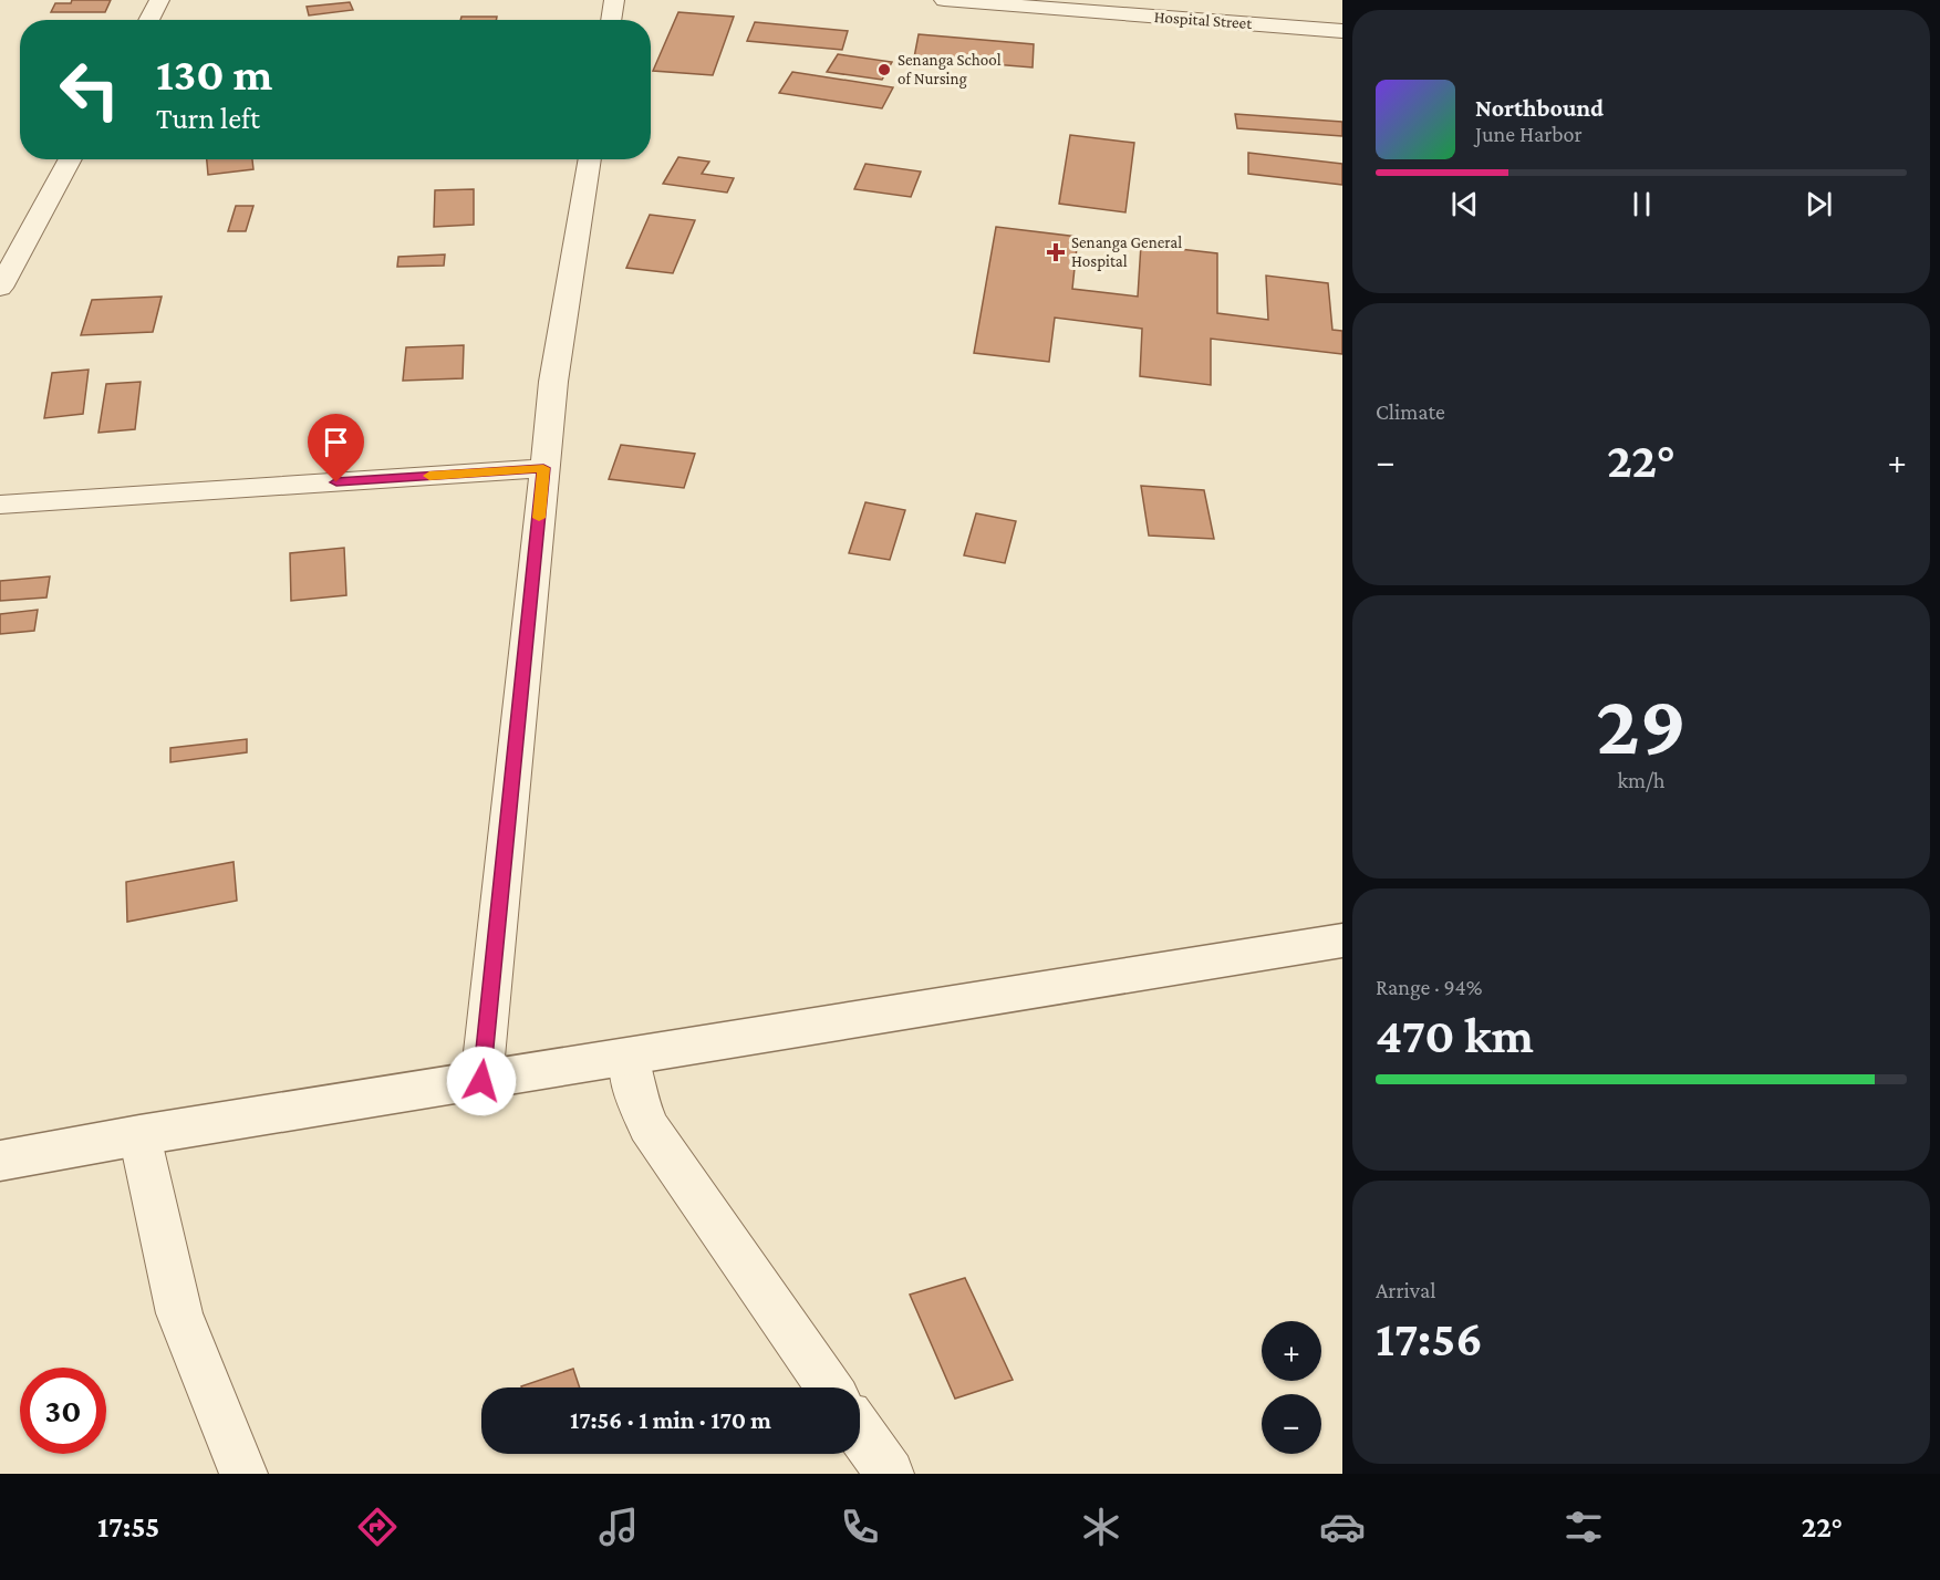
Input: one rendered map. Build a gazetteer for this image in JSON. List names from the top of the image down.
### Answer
{
  "streets": {
    "street": ["Hospital Street"]
  },
  "places": {
    "other": ["Senanga School of Nursing"],
    "health": ["Senanga General Hospital"]
  },
  "page": {
    "turn": ["130 m", "Turn left"],
    "song": ["Northbound", "June Harbor"],
    "tile": [
      "Climate",
      ["29", "km/h"],
      ["Range · 94%", "470 km"],
      ["Arrival", "17:56"]
    ],
    "heat": ["−", "22°", "+"],
    "map_buttons": ["+", "−"],
    "limit": "30",
    "trip": "17:56 · 1 min · 170 m",
    "tabs": ["17:55", "22°"]
  }
}
